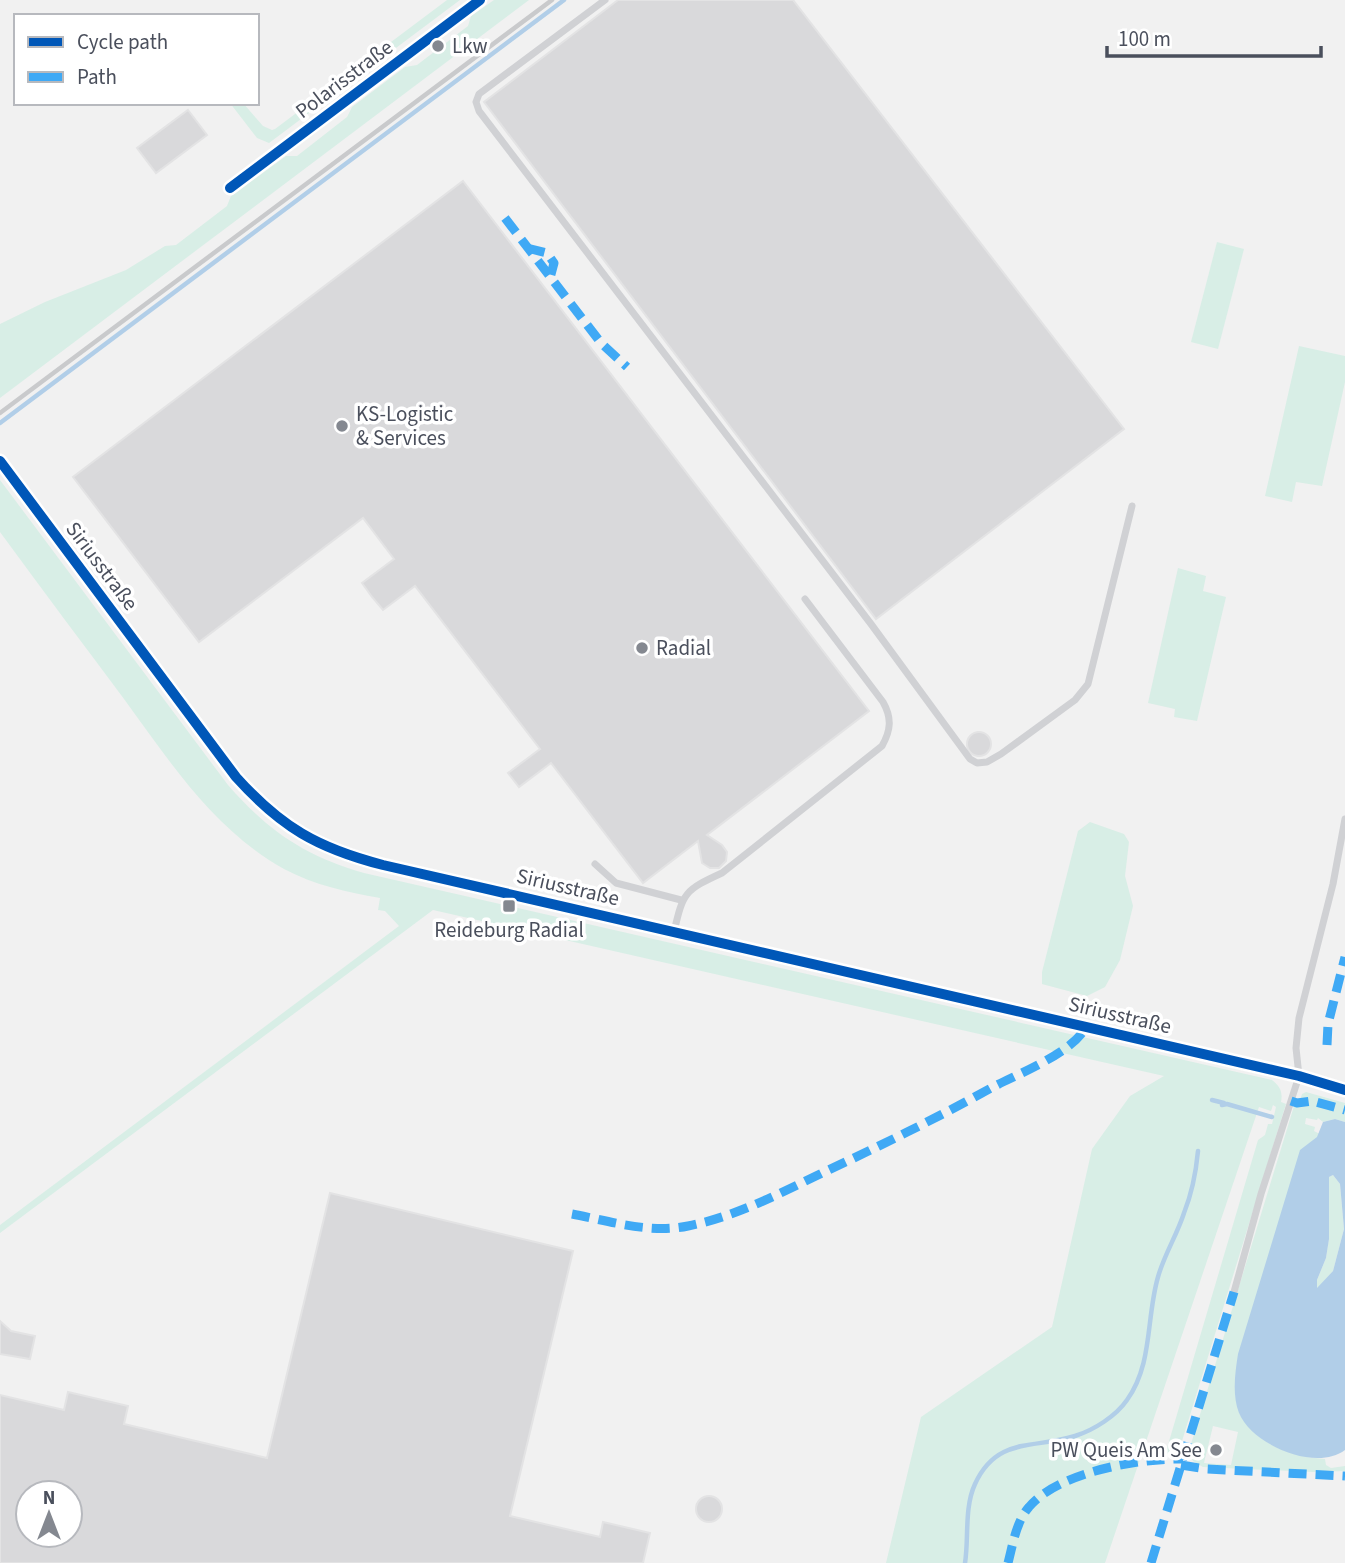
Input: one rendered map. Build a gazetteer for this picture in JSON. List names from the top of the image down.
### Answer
{
  "streets": {
    "street": ["Polarisstraße", "Siriusstraße"]
  },
  "places": {
    "other": [
      "Lkw",
      "KS-Logistic & Services",
      "Radial",
      "PW Queis Am See"
    ],
    "transit": ["Reideburg Radial"]
  },
  "legend": ["Cycle path", "Path"],
  "scale_bar": "100 m",
  "north": "top"
}
